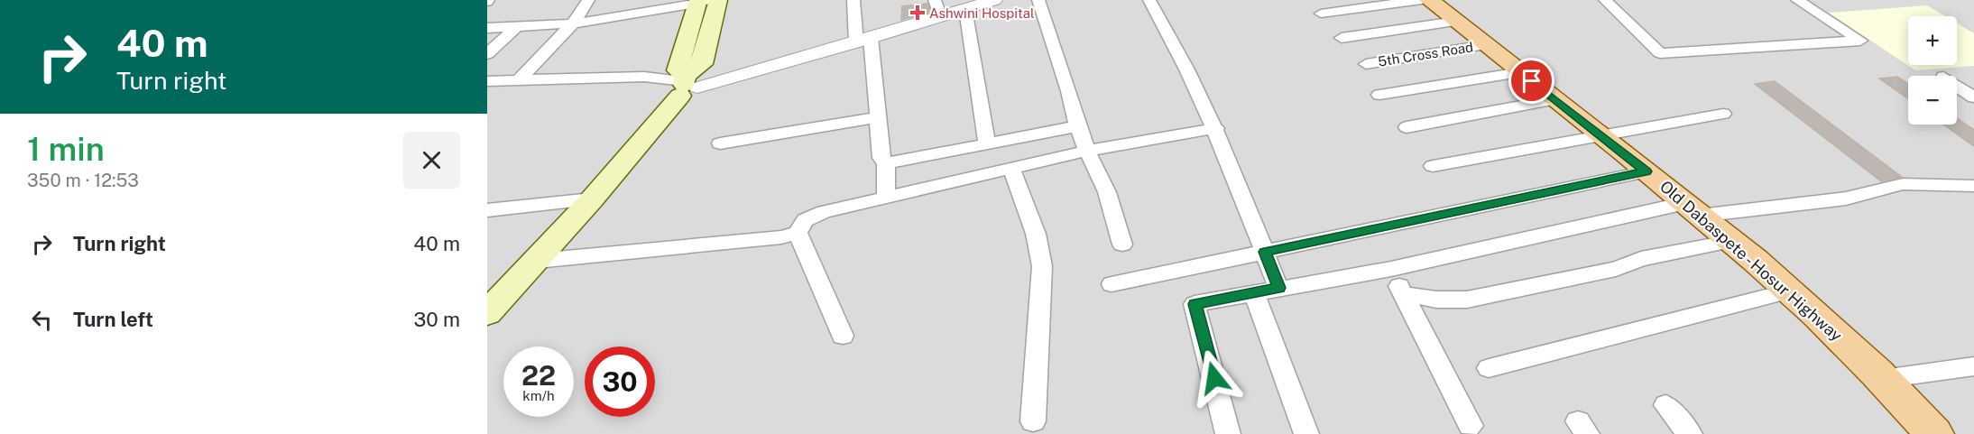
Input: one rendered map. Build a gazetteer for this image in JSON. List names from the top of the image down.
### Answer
{
  "streets": {
    "main road": ["Old Dabaspete - Hosur Highway"],
    "street": ["5th Cross Road"]
  },
  "crossings": [
    ["5th Cross Road", "Old Dabaspete - Hosur Highway"]
  ],
  "places": {
    "health": ["Ashwini Hospital"]
  },
  "page": {
    "turn": ["40 m", "Turn right"],
    "map_buttons": ["+", "−"],
    "heading": ["1 min", "350 m · 12:53"],
    "list": [
      {
        "name": "Turn right",
        "value": "40 m"
      },
      {
        "name": "Turn left",
        "value": "30 m"
      }
    ],
    "speed": "22 km/h",
    "limit": "30"
  }
}
